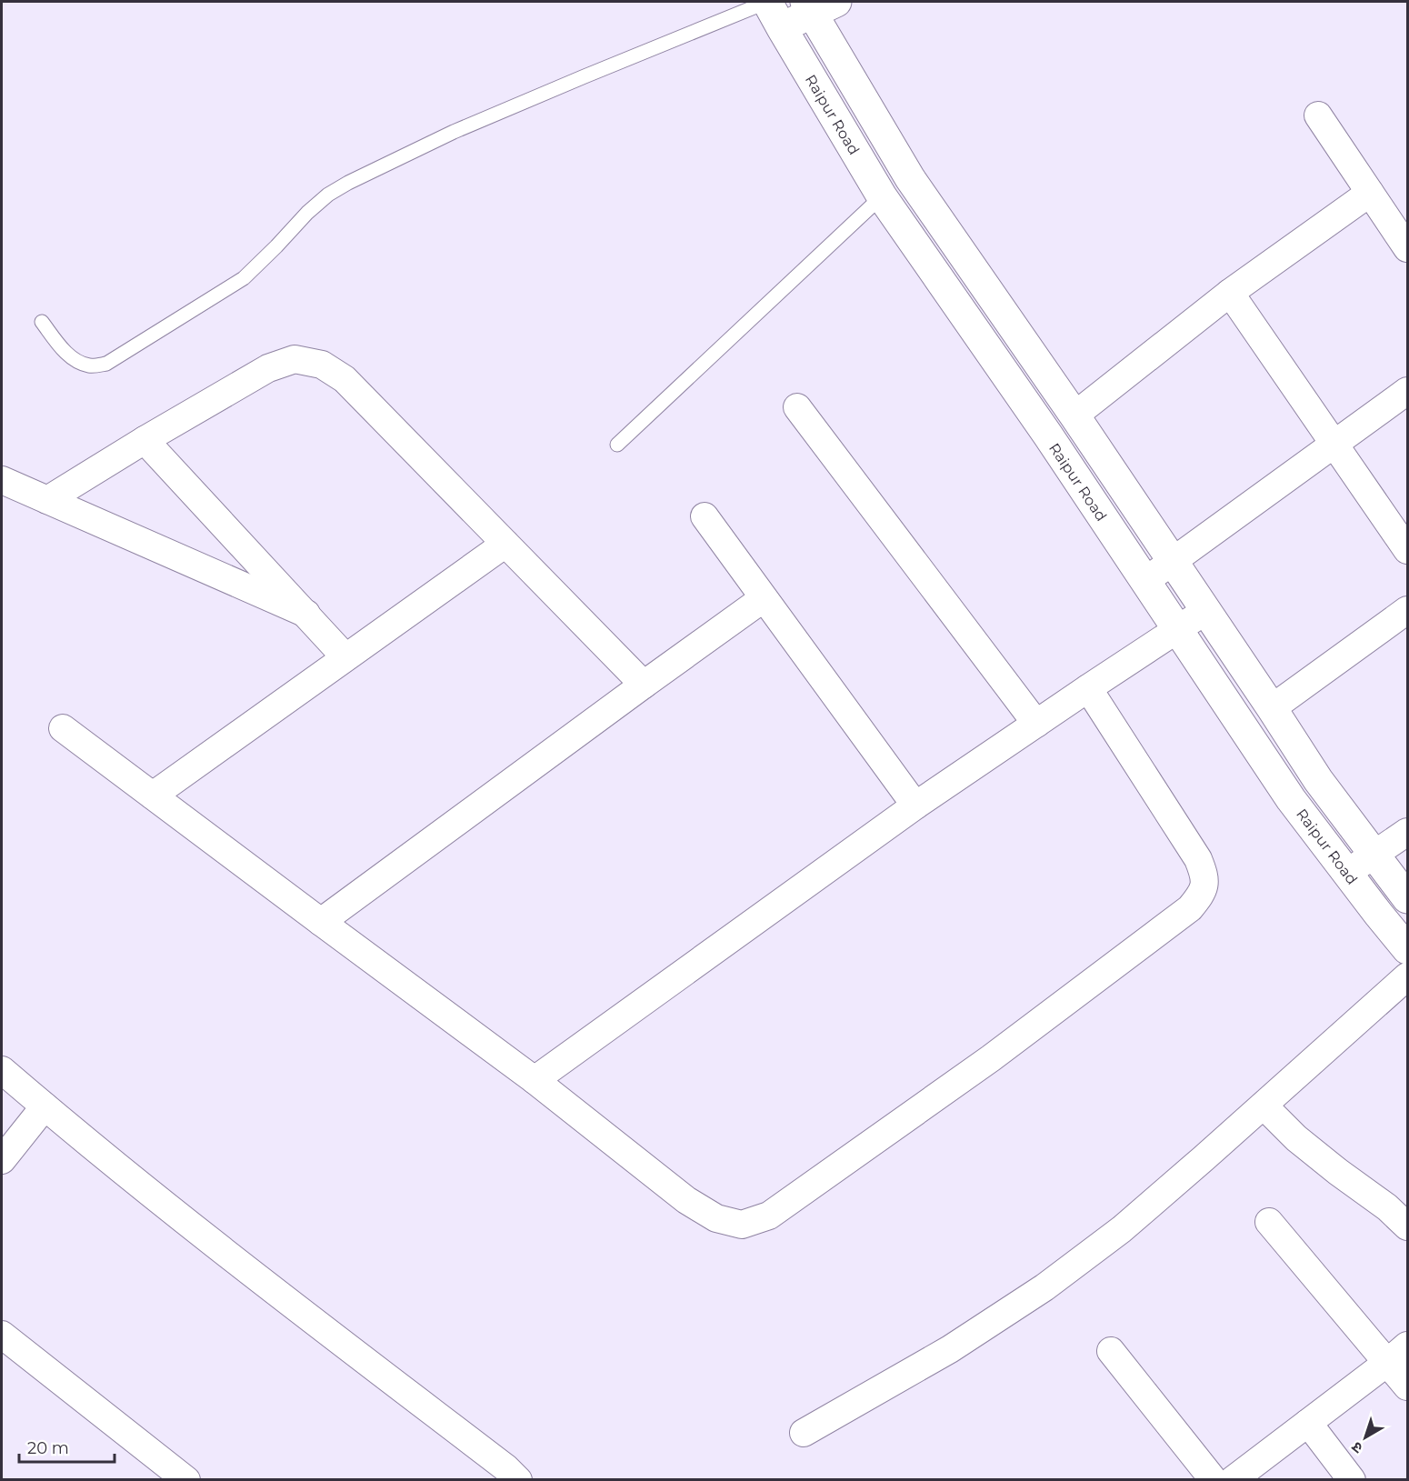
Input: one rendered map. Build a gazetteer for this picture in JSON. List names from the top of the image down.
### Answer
{
  "streets": {
    "main road": ["Raipur Road"]
  },
  "scale_bar": "20 m",
  "north": "bottom left"
}
